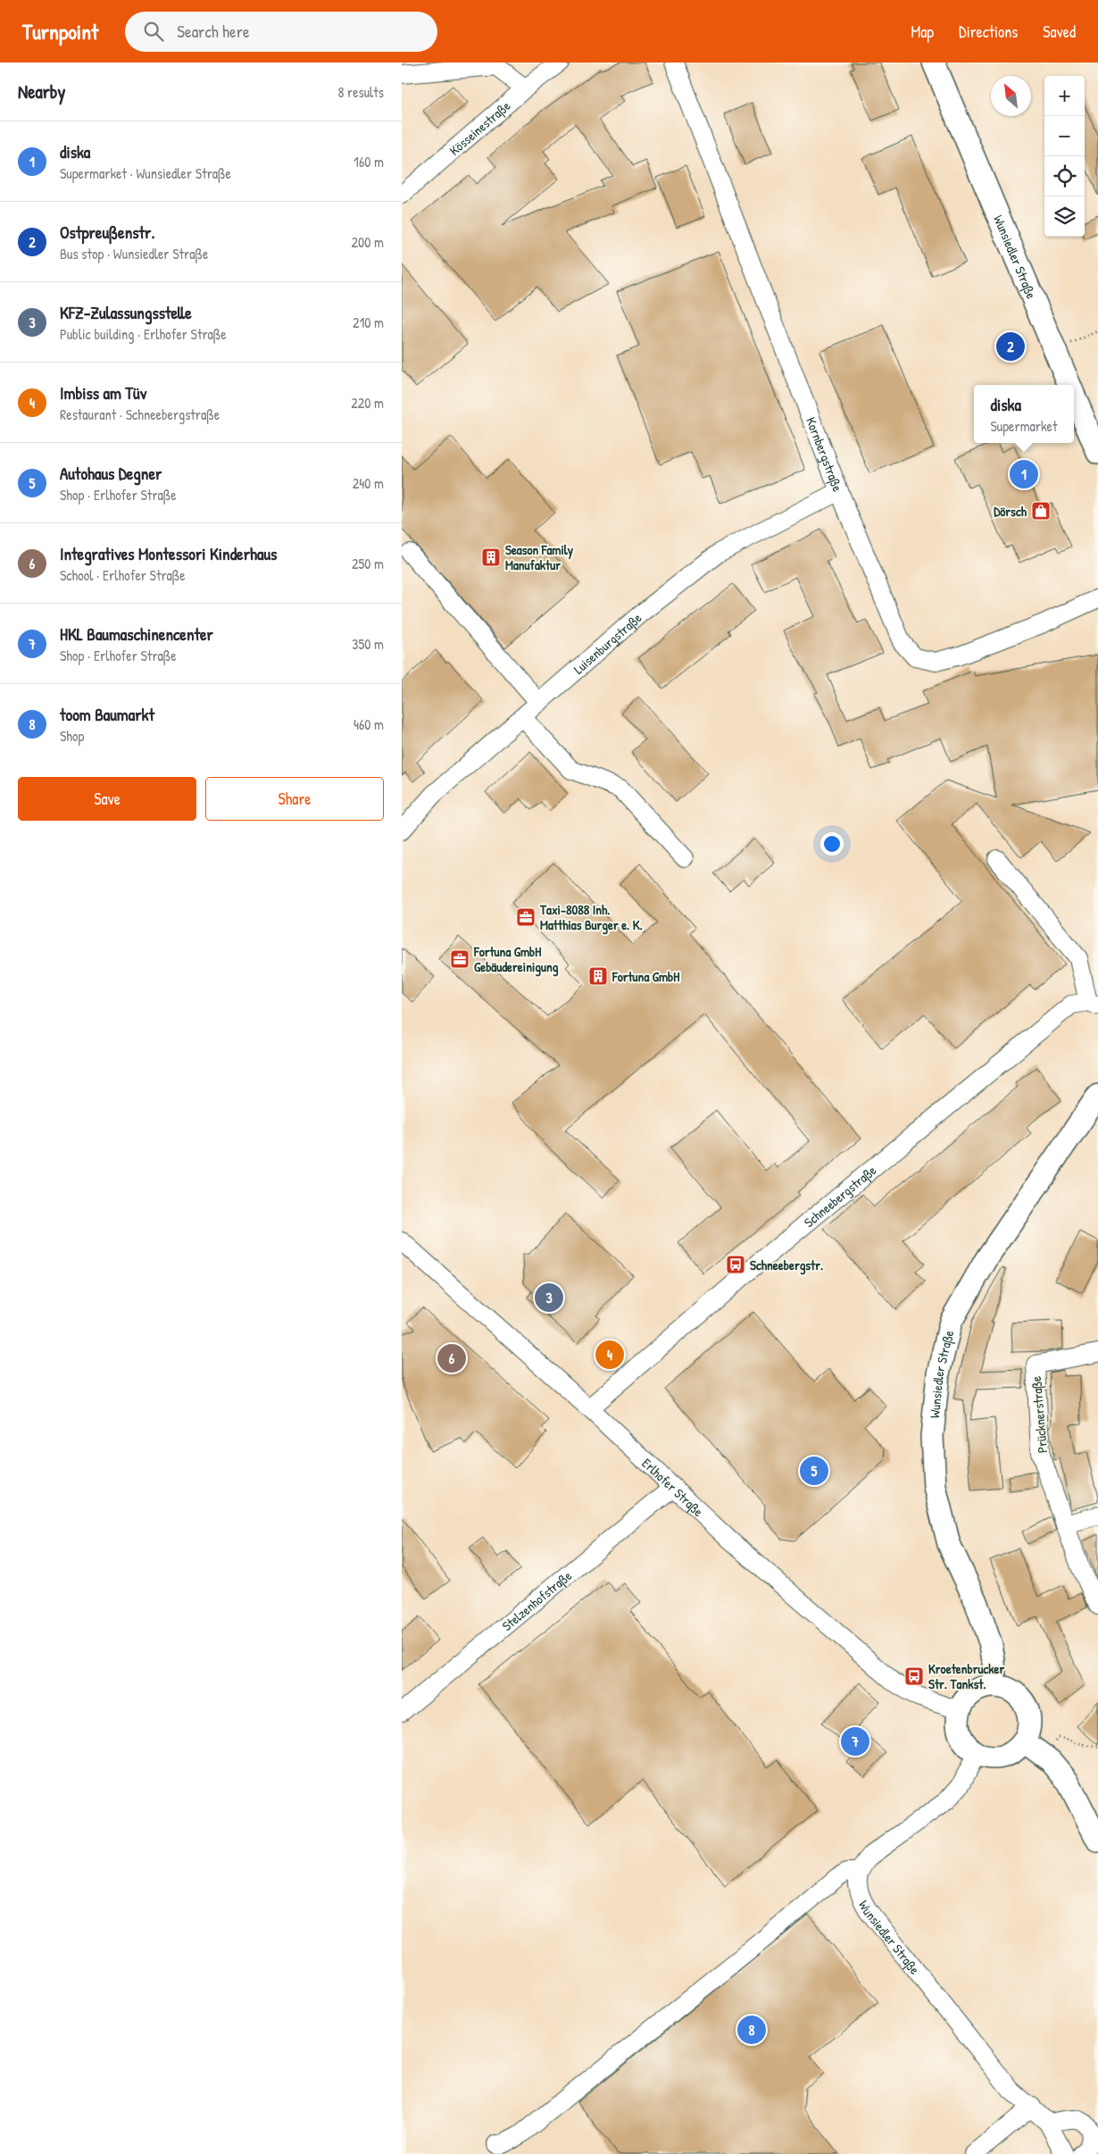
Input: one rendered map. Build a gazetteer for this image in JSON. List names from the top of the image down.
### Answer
{
  "streets": {
    "main road": ["Wunsiedler Straße"],
    "street": [
      "Kösseinestraße",
      "Kornbergstraße",
      "Luisenburgstraße",
      "Schneebergstraße",
      "Prücknerstraße",
      "Erlhofer Straße",
      "Stelzenhofstraße"
    ]
  },
  "crossings": [
    ["Wunsiedler Straße", "Erlhofer Straße"],
    ["Kornbergstraße", "Luisenburgstraße"],
    ["Schneebergstraße", "Erlhofer Straße"],
    ["Erlhofer Straße", "Stelzenhofstraße"]
  ],
  "places": {
    "shop": ["Dörsch"],
    "building": ["Season Family Manufaktur", "Fortuna GmbH"],
    "office": ["Taxi-8088 Inh. Matthias Burger e. K.", "Fortuna GmbH Gebäudereinigung"],
    "bus stop": ["Schneebergstr.", "Kroetenbrucker Str. Tankst."]
  },
  "north": "top left",
  "page": {
    "header": "Turnpoint",
    "search": "Search here",
    "nav": ["Map", "Directions", "Saved"],
    "heading": ["Nearby", "8 results"],
    "map_buttons": ["+", "−"],
    "list": [
      {
        "mark": "1",
        "name": "diska",
        "note": "Supermarket · Wunsiedler Straße",
        "value": "160 m"
      },
      {
        "mark": "2",
        "name": "Ostpreußenstr.",
        "note": "Bus stop · Wunsiedler Straße",
        "value": "200 m"
      },
      {
        "mark": "3",
        "name": "KFZ-Zulassungsstelle",
        "note": "Public building · Erlhofer Straße",
        "value": "210 m"
      },
      {
        "mark": "4",
        "name": "Imbiss am Tüv",
        "note": "Restaurant · Schneebergstraße",
        "value": "220 m"
      },
      {
        "mark": "5",
        "name": "Autohaus Degner",
        "note": "Shop · Erlhofer Straße",
        "value": "240 m"
      },
      {
        "mark": "6",
        "name": "Integratives Montessori Kinderhaus",
        "note": "School · Erlhofer Straße",
        "value": "250 m"
      },
      {
        "mark": "7",
        "name": "HKL Baumaschinencenter",
        "note": "Shop · Erlhofer Straße",
        "value": "350 m"
      },
      {
        "mark": "8",
        "name": "toom Baumarkt",
        "note": "Shop",
        "value": "460 m"
      }
    ],
    "pins": [
      "2",
      "1",
      "3",
      "4",
      "6",
      "5",
      "7",
      "8"
    ],
    "popup": ["diska", "Supermarket"],
    "buttons": ["Save", "Share"]
  }
}
